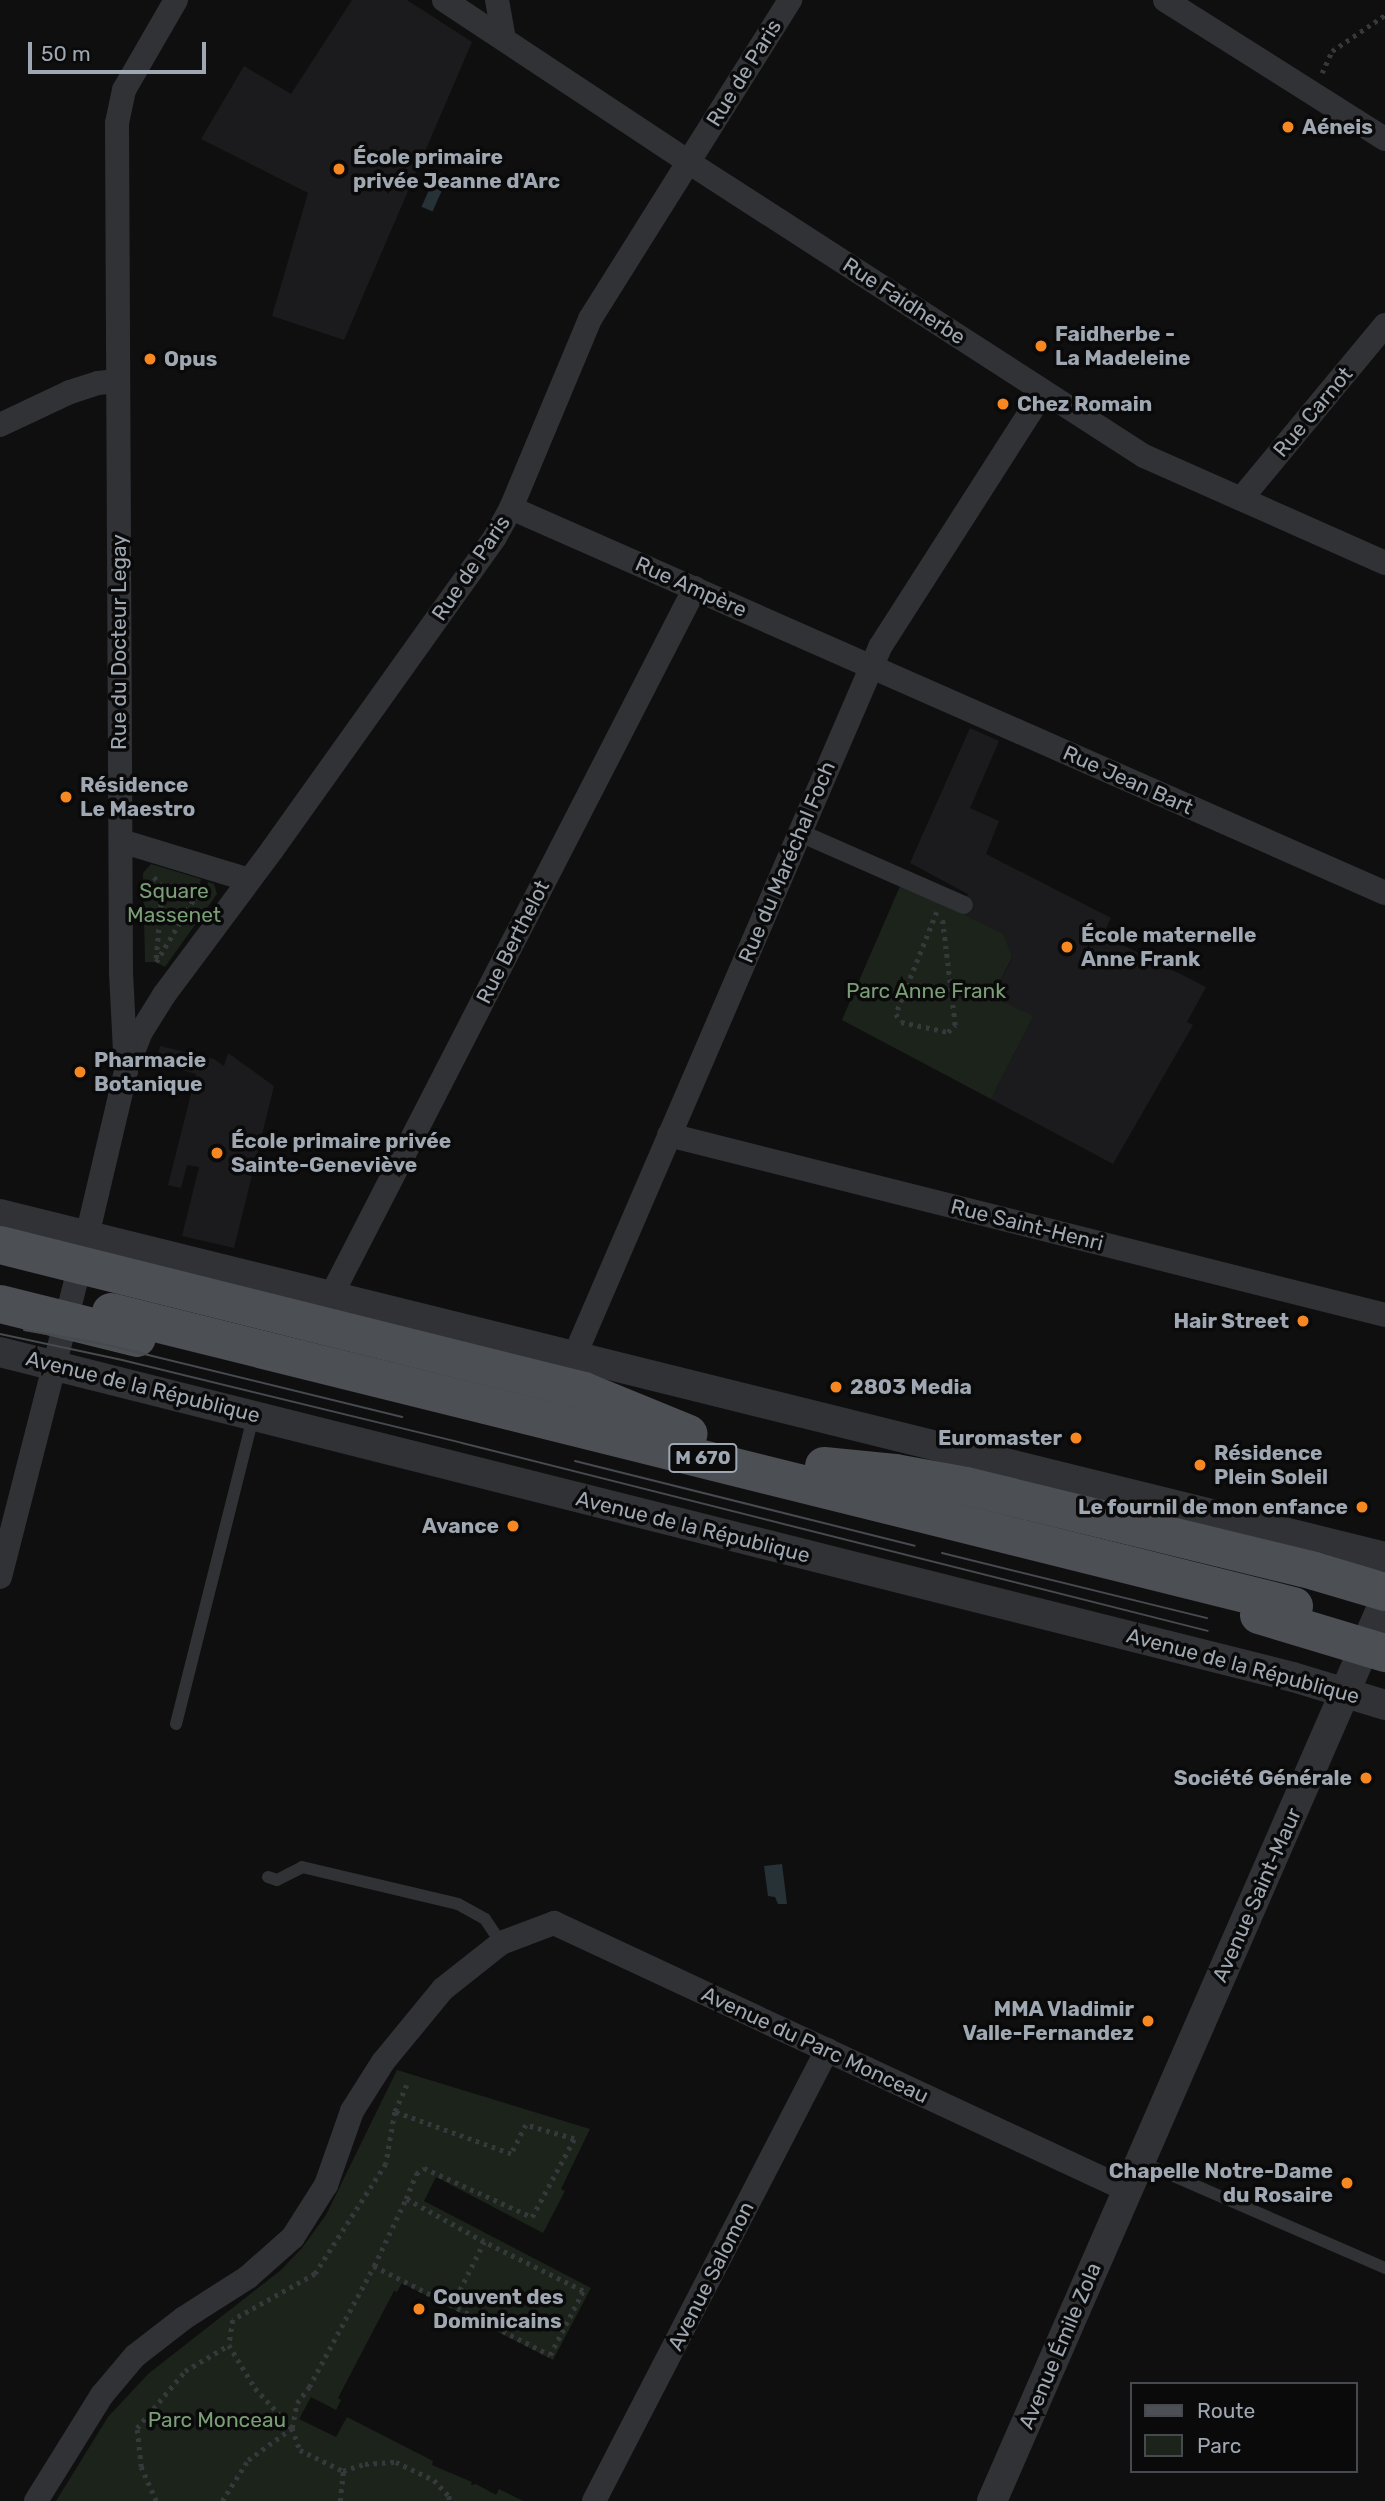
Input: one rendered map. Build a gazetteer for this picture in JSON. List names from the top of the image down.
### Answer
{
  "streets": {
    "main road": ["M 670"],
    "street": [
      "Rue de Paris",
      "Rue Faidherbe",
      "Rue Carnot",
      "Rue Ampère",
      "Rue du Docteur Legay",
      "Rue Jean Bart",
      "Rue du Maréchal Foch",
      "Rue Berthelot",
      "Rue Saint-Henri",
      "Avenue de la République",
      "Avenue Saint-Maur",
      "Avenue du Parc Monceau",
      "Avenue Salomon",
      "Avenue Émile Zola"
    ]
  },
  "crossings": [
    ["Rue de Paris", "Rue Faidherbe"],
    ["Rue de Paris", "Rue Ampère"],
    ["Rue de Paris", "Rue du Docteur Legay"],
    ["Rue Faidherbe", "Rue Carnot"],
    ["Rue Faidherbe", "Rue du Maréchal Foch"],
    ["Rue Ampère", "Rue Jean Bart"],
    ["Rue Ampère", "Rue du Maréchal Foch"],
    ["Rue Ampère", "Rue Berthelot"],
    ["Rue du Docteur Legay", "Avenue de la République"],
    ["Rue Jean Bart", "Rue du Maréchal Foch"],
    ["Rue du Maréchal Foch", "Rue Saint-Henri"],
    ["Avenue de la République", "Avenue Saint-Maur"],
    ["Avenue Saint-Maur", "Avenue du Parc Monceau"],
    ["Avenue Saint-Maur", "Avenue Émile Zola"],
    ["Avenue du Parc Monceau", "Avenue Salomon"],
    ["Avenue du Parc Monceau", "Avenue Émile Zola"]
  ],
  "parks": ["Square Massenet", "Parc Anne Frank", "Parc Monceau"],
  "places": [
    "Aéneis",
    "École primaire privée Jeanne d'Arc",
    "Faidherbe - La Madeleine",
    "Opus",
    "Chez Romain",
    "Résidence Le Maestro",
    "École maternelle Anne Frank",
    "Pharmacie Botanique",
    "École primaire privée Sainte-Geneviève",
    "Hair Street",
    "2803 Media",
    "Euromaster",
    "Résidence Plein Soleil",
    "Le fournil de mon enfance",
    "Avance",
    "Société Générale",
    "MMA Vladimir Valle-Fernandez",
    "Chapelle Notre-Dame du Rosaire",
    "Couvent des Dominicains"
  ],
  "legend": ["Route", "Parc"],
  "scale_bar": "50 m"
}
